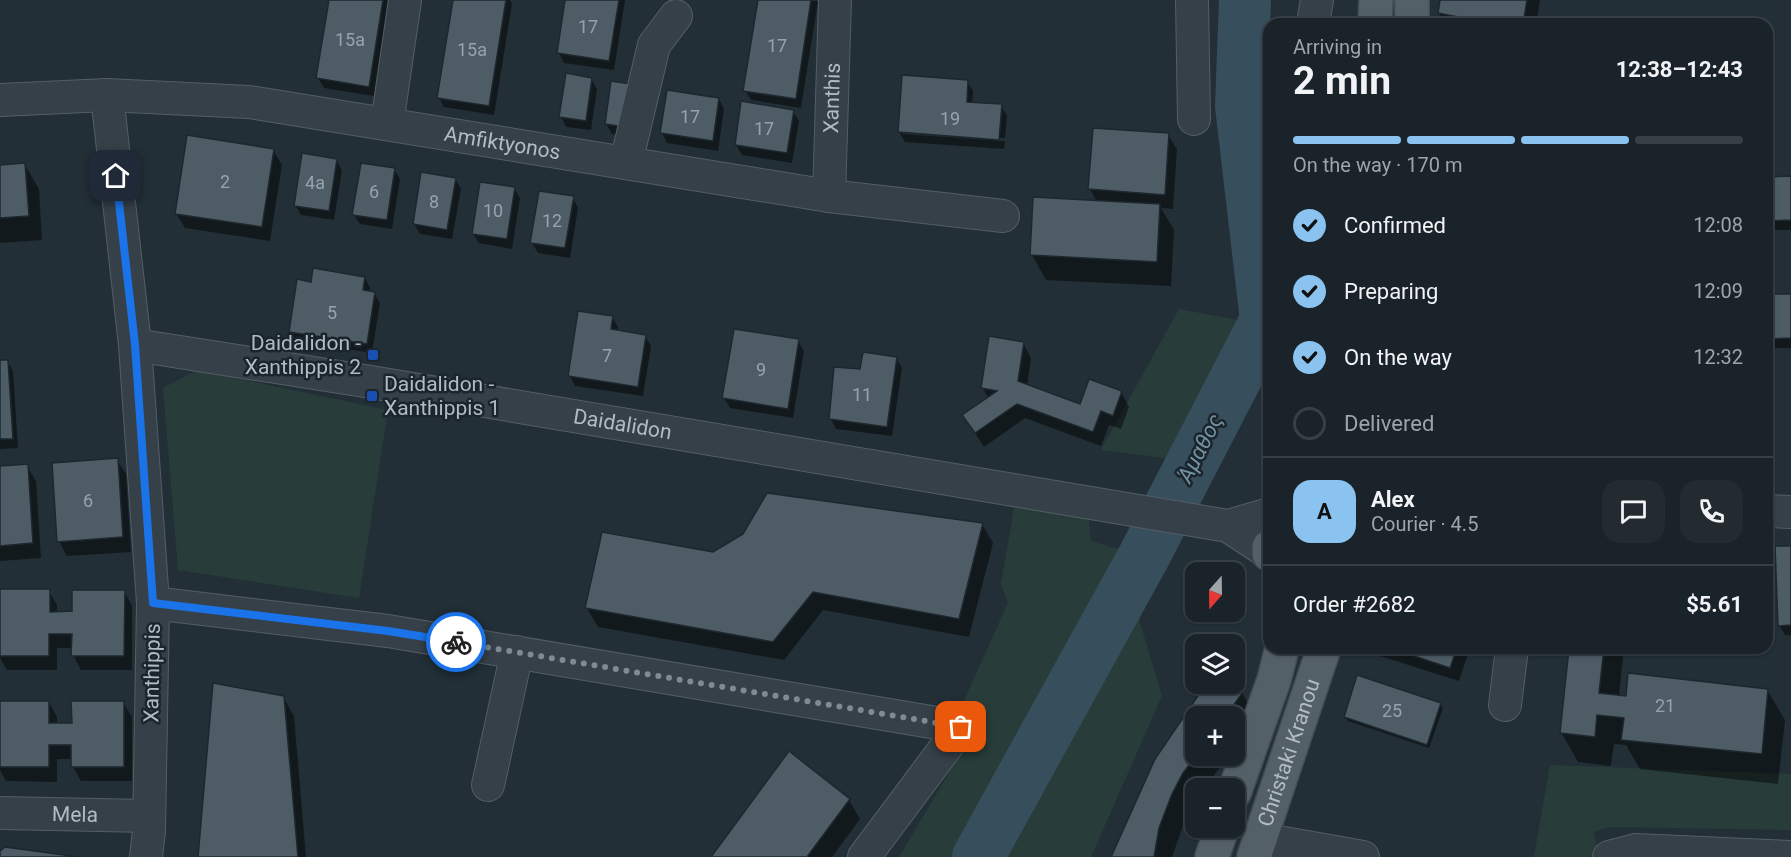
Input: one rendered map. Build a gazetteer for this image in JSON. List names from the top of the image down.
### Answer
{
  "streets": {
    "main road": ["Christaki Kranou"],
    "street": [
      "Xanthis",
      "Amfiktyonos",
      "Daidalidon",
      "Xanthippis",
      "Mela"
    ]
  },
  "crossings": [
    ["Xanthis", "Amfiktyonos"],
    ["Amfiktyonos", "Xanthippis"],
    ["Daidalidon", "Xanthippis"],
    ["Xanthippis", "Mela"]
  ],
  "water": ["Άμαθος"],
  "places": {
    "transit": ["Daidalidon - Xanthippis 2", "Daidalidon - Xanthippis 1"]
  },
  "house_numbers": [
    "17",
    "15a",
    "17",
    "15a",
    "17",
    "19",
    "17",
    "2",
    "4a",
    "6",
    "8",
    "10",
    "12",
    "5",
    "7",
    "9",
    "11",
    "6",
    "21",
    "25"
  ],
  "north": "bottom",
  "page": {
    "heading": ["2 min", "Arriving in", "12:38–12:43"],
    "panel": [
      "Alex",
      "Courier · 4.5",
      "Order #2682",
      "$5.61"
    ],
    "bar": "On the way · 170 m",
    "list": [
      ["Confirmed", "12:08"],
      ["Preparing", "12:09"],
      ["On the way", "12:32"],
      "Delivered"
    ],
    "round": "A",
    "map_buttons": ["+", "−"]
  }
}
